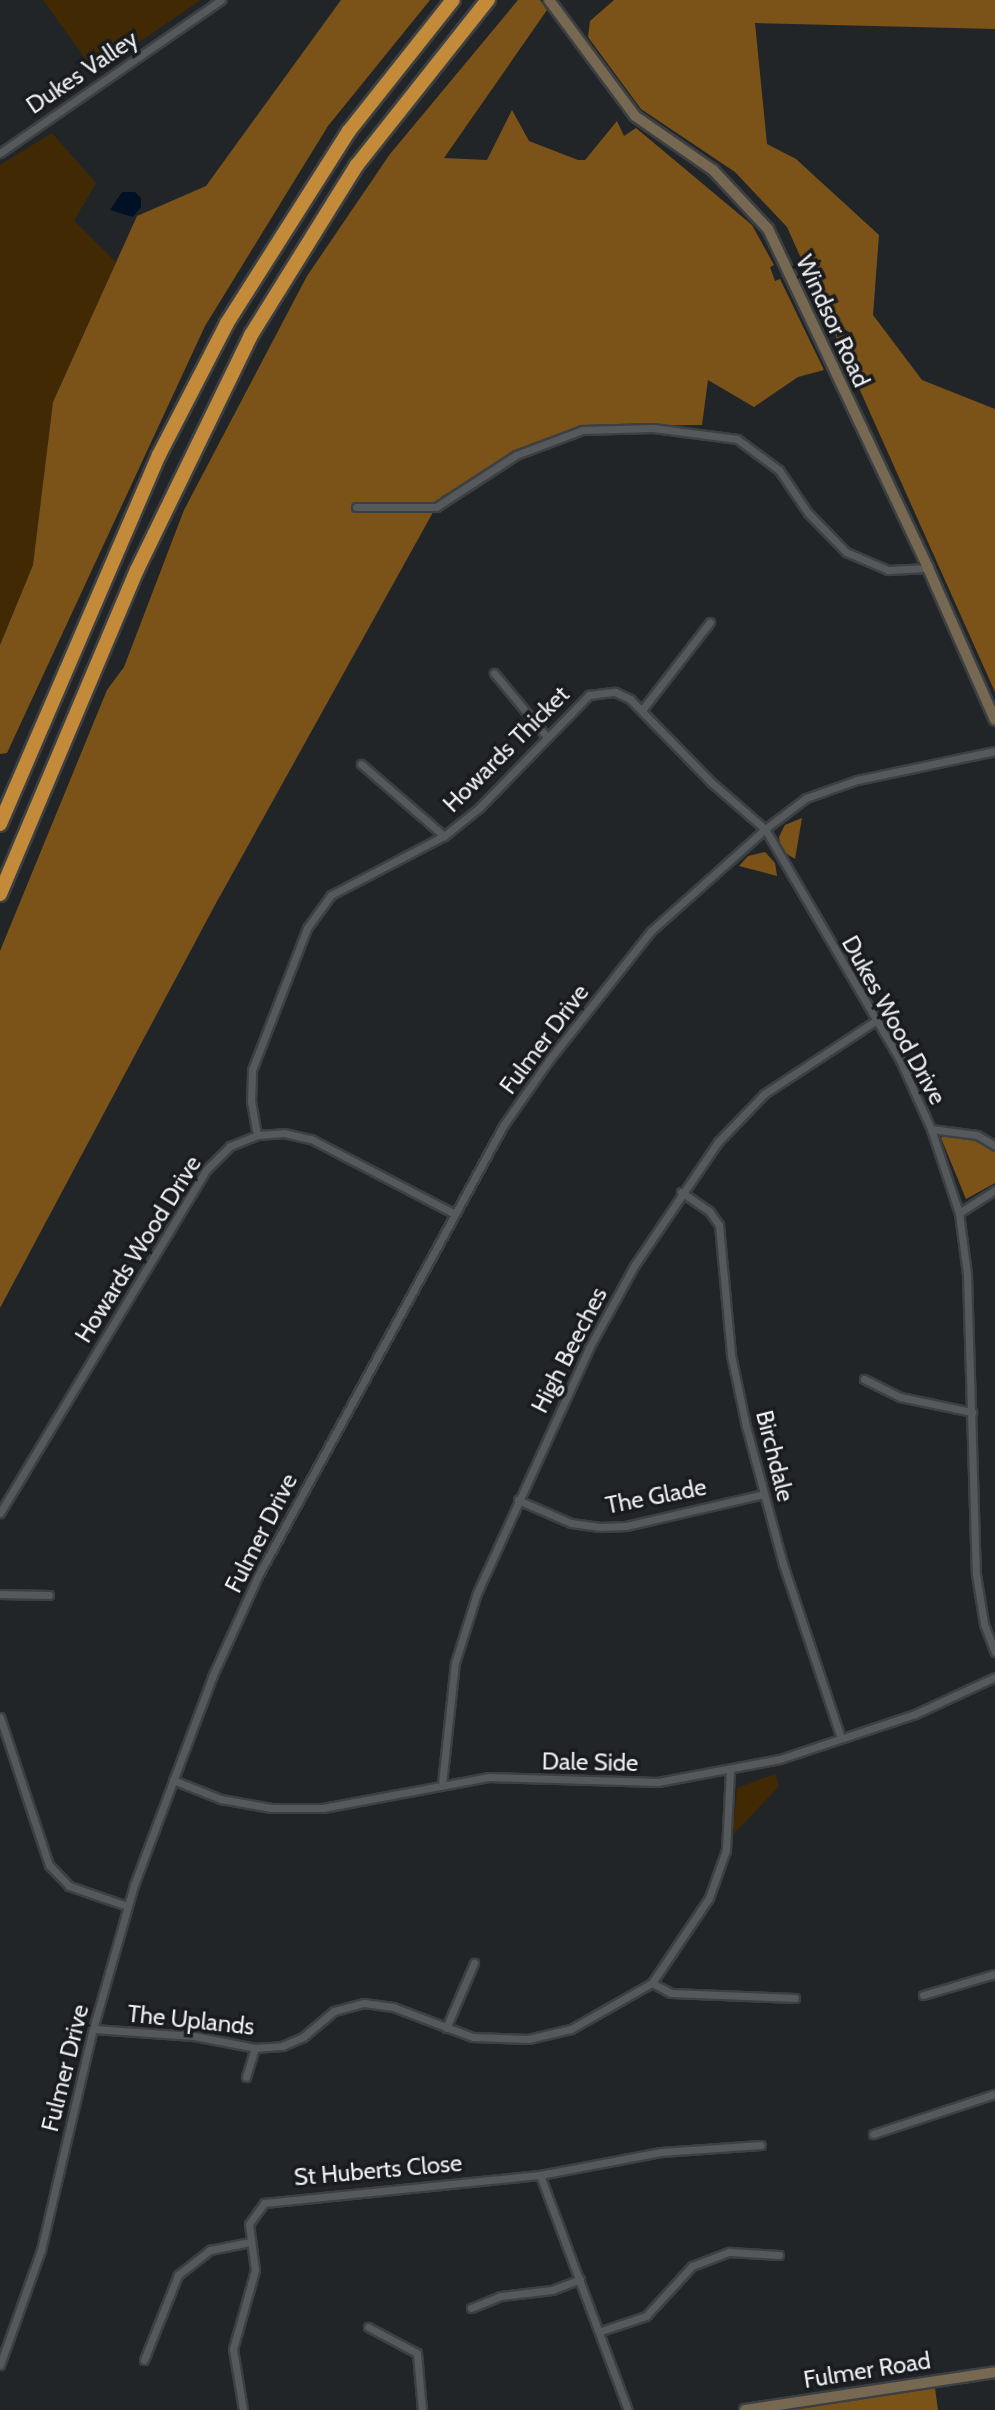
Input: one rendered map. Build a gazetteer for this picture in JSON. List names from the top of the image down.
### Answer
{
  "streets": {
    "main road": ["Windsor Road", "Fulmer Road"],
    "street": [
      "Dukes Valley",
      "Howards Thicket",
      "Dukes Wood Drive",
      "Fulmer Drive",
      "Howards Wood Drive",
      "High Beeches",
      "Birchdale",
      "The Glade",
      "Dale Side",
      "The Uplands",
      "St Huberts Close"
    ]
  },
  "crossings": [
    ["Howards Thicket", "Dukes Wood Drive"],
    ["Howards Thicket", "Fulmer Drive"],
    ["Howards Thicket", "Howards Wood Drive"],
    ["Dukes Wood Drive", "Fulmer Drive"],
    ["Dukes Wood Drive", "High Beeches"],
    ["Fulmer Drive", "Howards Wood Drive"],
    ["Fulmer Drive", "Dale Side"],
    ["Fulmer Drive", "The Uplands"],
    ["High Beeches", "Birchdale"],
    ["High Beeches", "The Glade"],
    ["High Beeches", "Dale Side"],
    ["Birchdale", "The Glade"],
    ["Birchdale", "Dale Side"],
    ["Dale Side", "The Uplands"]
  ]
}
